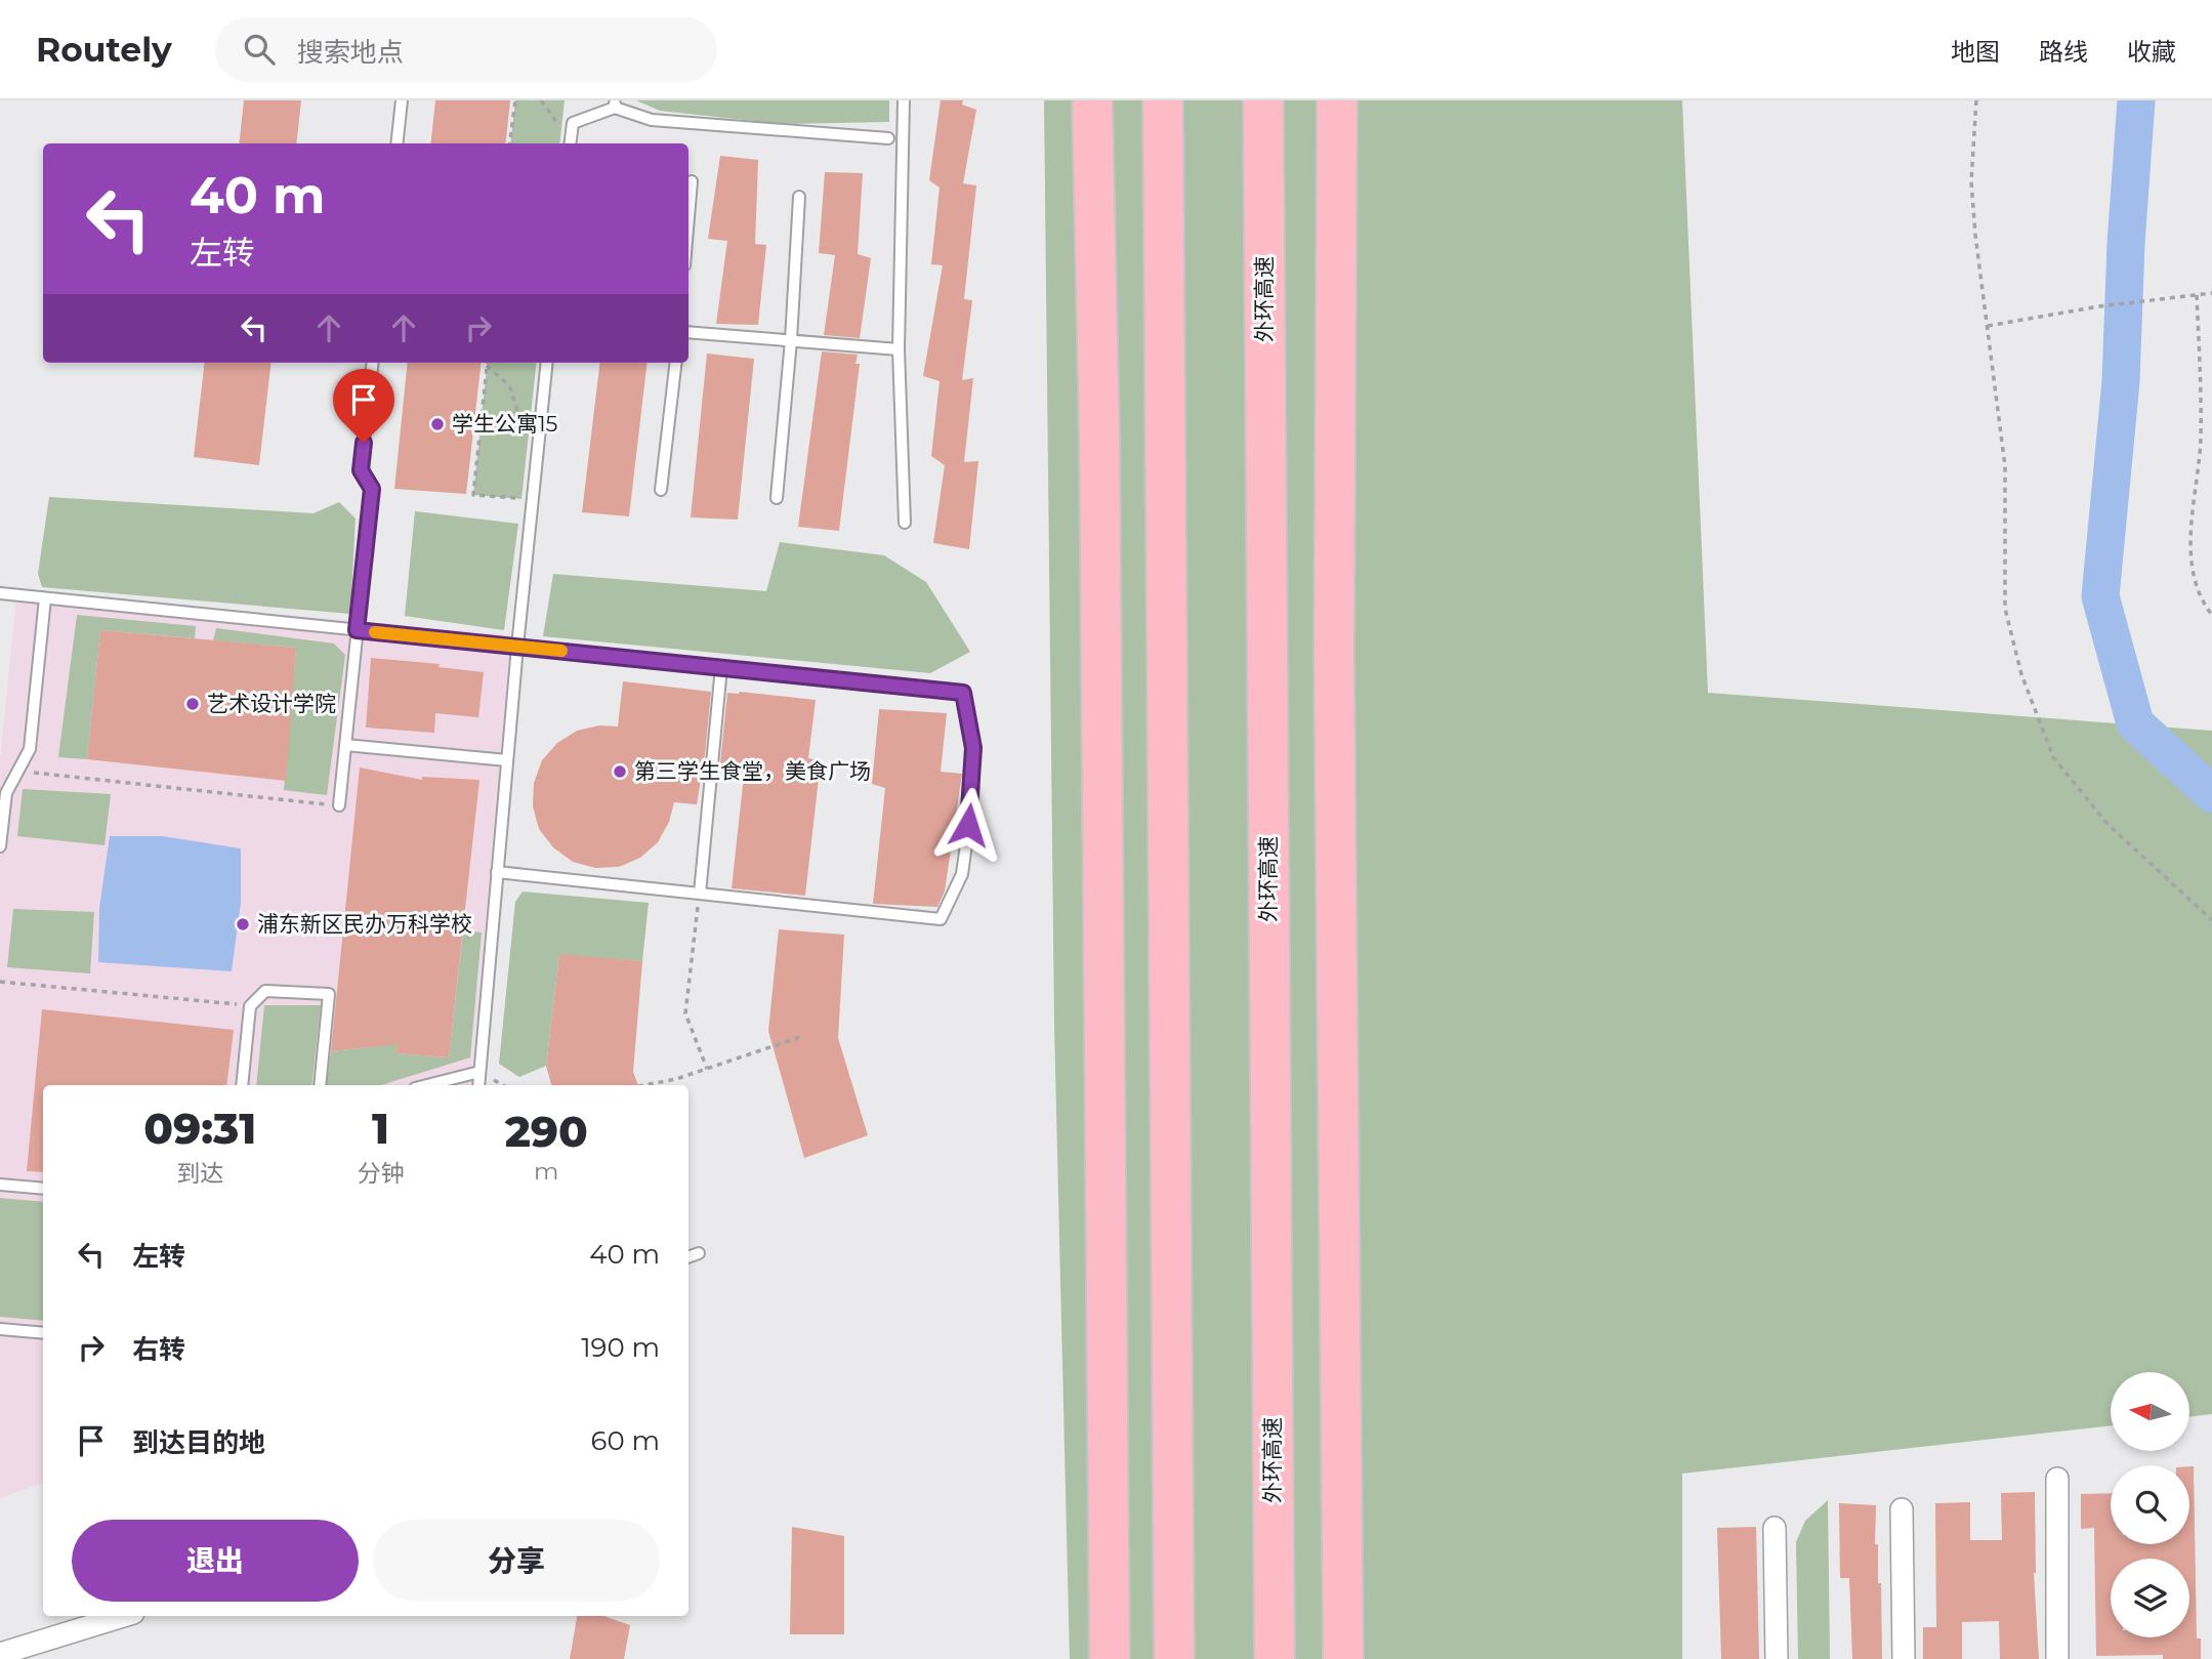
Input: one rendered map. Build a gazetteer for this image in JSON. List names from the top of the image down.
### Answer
{
  "streets": {
    "highway": ["外环高速"]
  },
  "places": [
    "学生公寓15",
    "艺术设计学院",
    "第三学生食堂，美食广场",
    "浦东新区民办万科学校"
  ],
  "north": "left",
  "page": {
    "header": "Routely",
    "search": "搜索地点",
    "nav": ["地图", "路线", "收藏"],
    "turn": ["40 m", "左转"],
    "eta": [
      "09:31",
      "到达",
      "1",
      "分钟",
      "290",
      "m"
    ],
    "list": [
      {
        "name": "左转",
        "value": "40 m"
      },
      {
        "name": "右转",
        "value": "190 m"
      },
      {
        "name": "到达目的地",
        "value": "60 m"
      }
    ],
    "buttons": ["退出", "分享"]
  }
}
